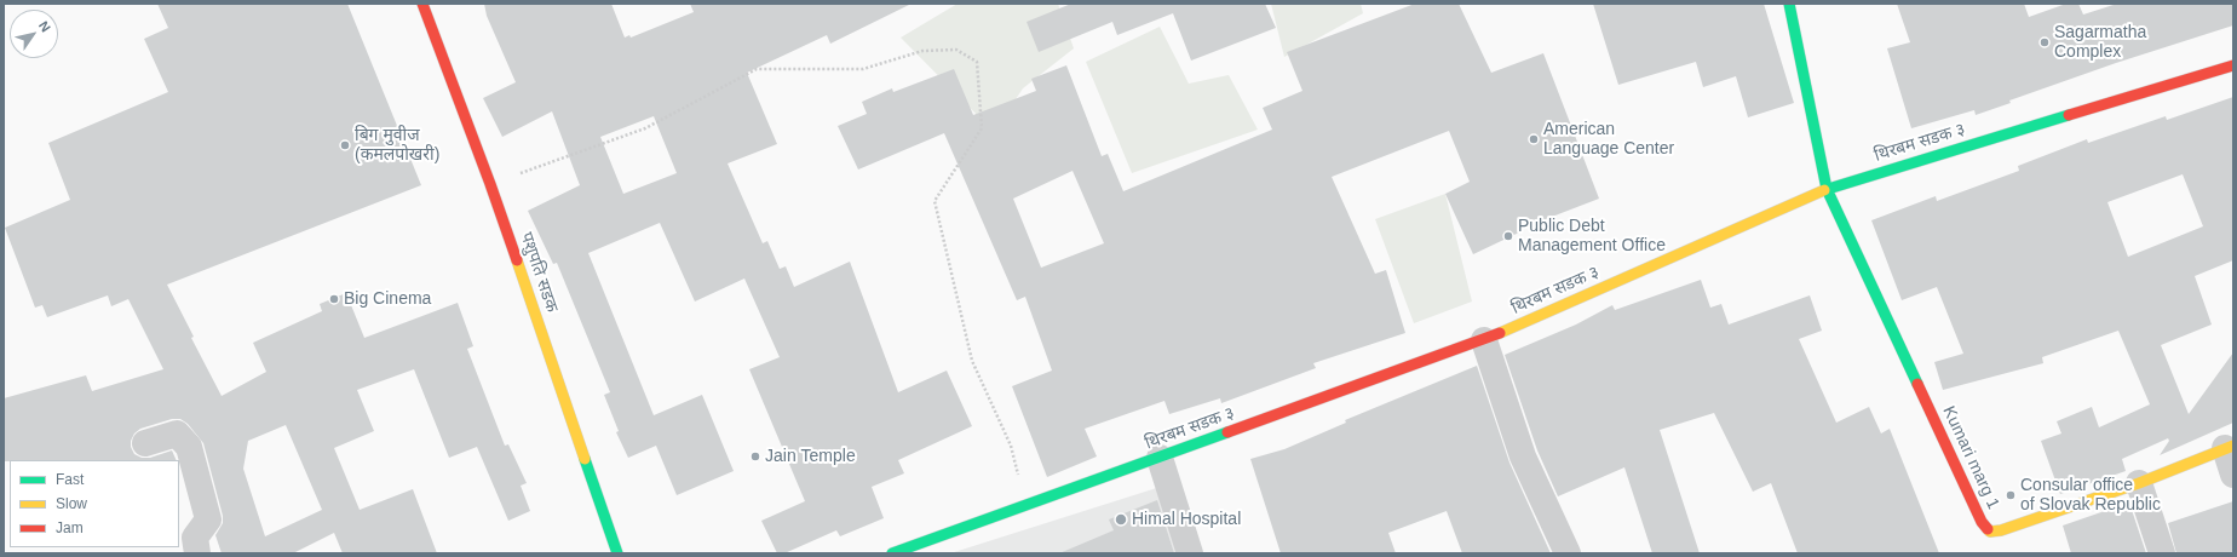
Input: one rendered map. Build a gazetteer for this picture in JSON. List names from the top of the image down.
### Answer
{
  "streets": {
    "main road": ["थिरबम सडक ३", "पशुपति सडक", "Kumari marg 1"]
  },
  "crossings": [
    ["थिरबम सडक ३", "Kumari marg 1"]
  ],
  "places": [
    "Sagarmatha Complex",
    "American Language Center",
    "बिग मुवीज (कमलपोखरी)",
    "Public Debt Management Office",
    "Big Cinema",
    "Jain Temple",
    "Consular office of Slovak Republic",
    "Himal Hospital"
  ],
  "legend": ["Fast", "Slow", "Jam"],
  "north": "top right"
}
